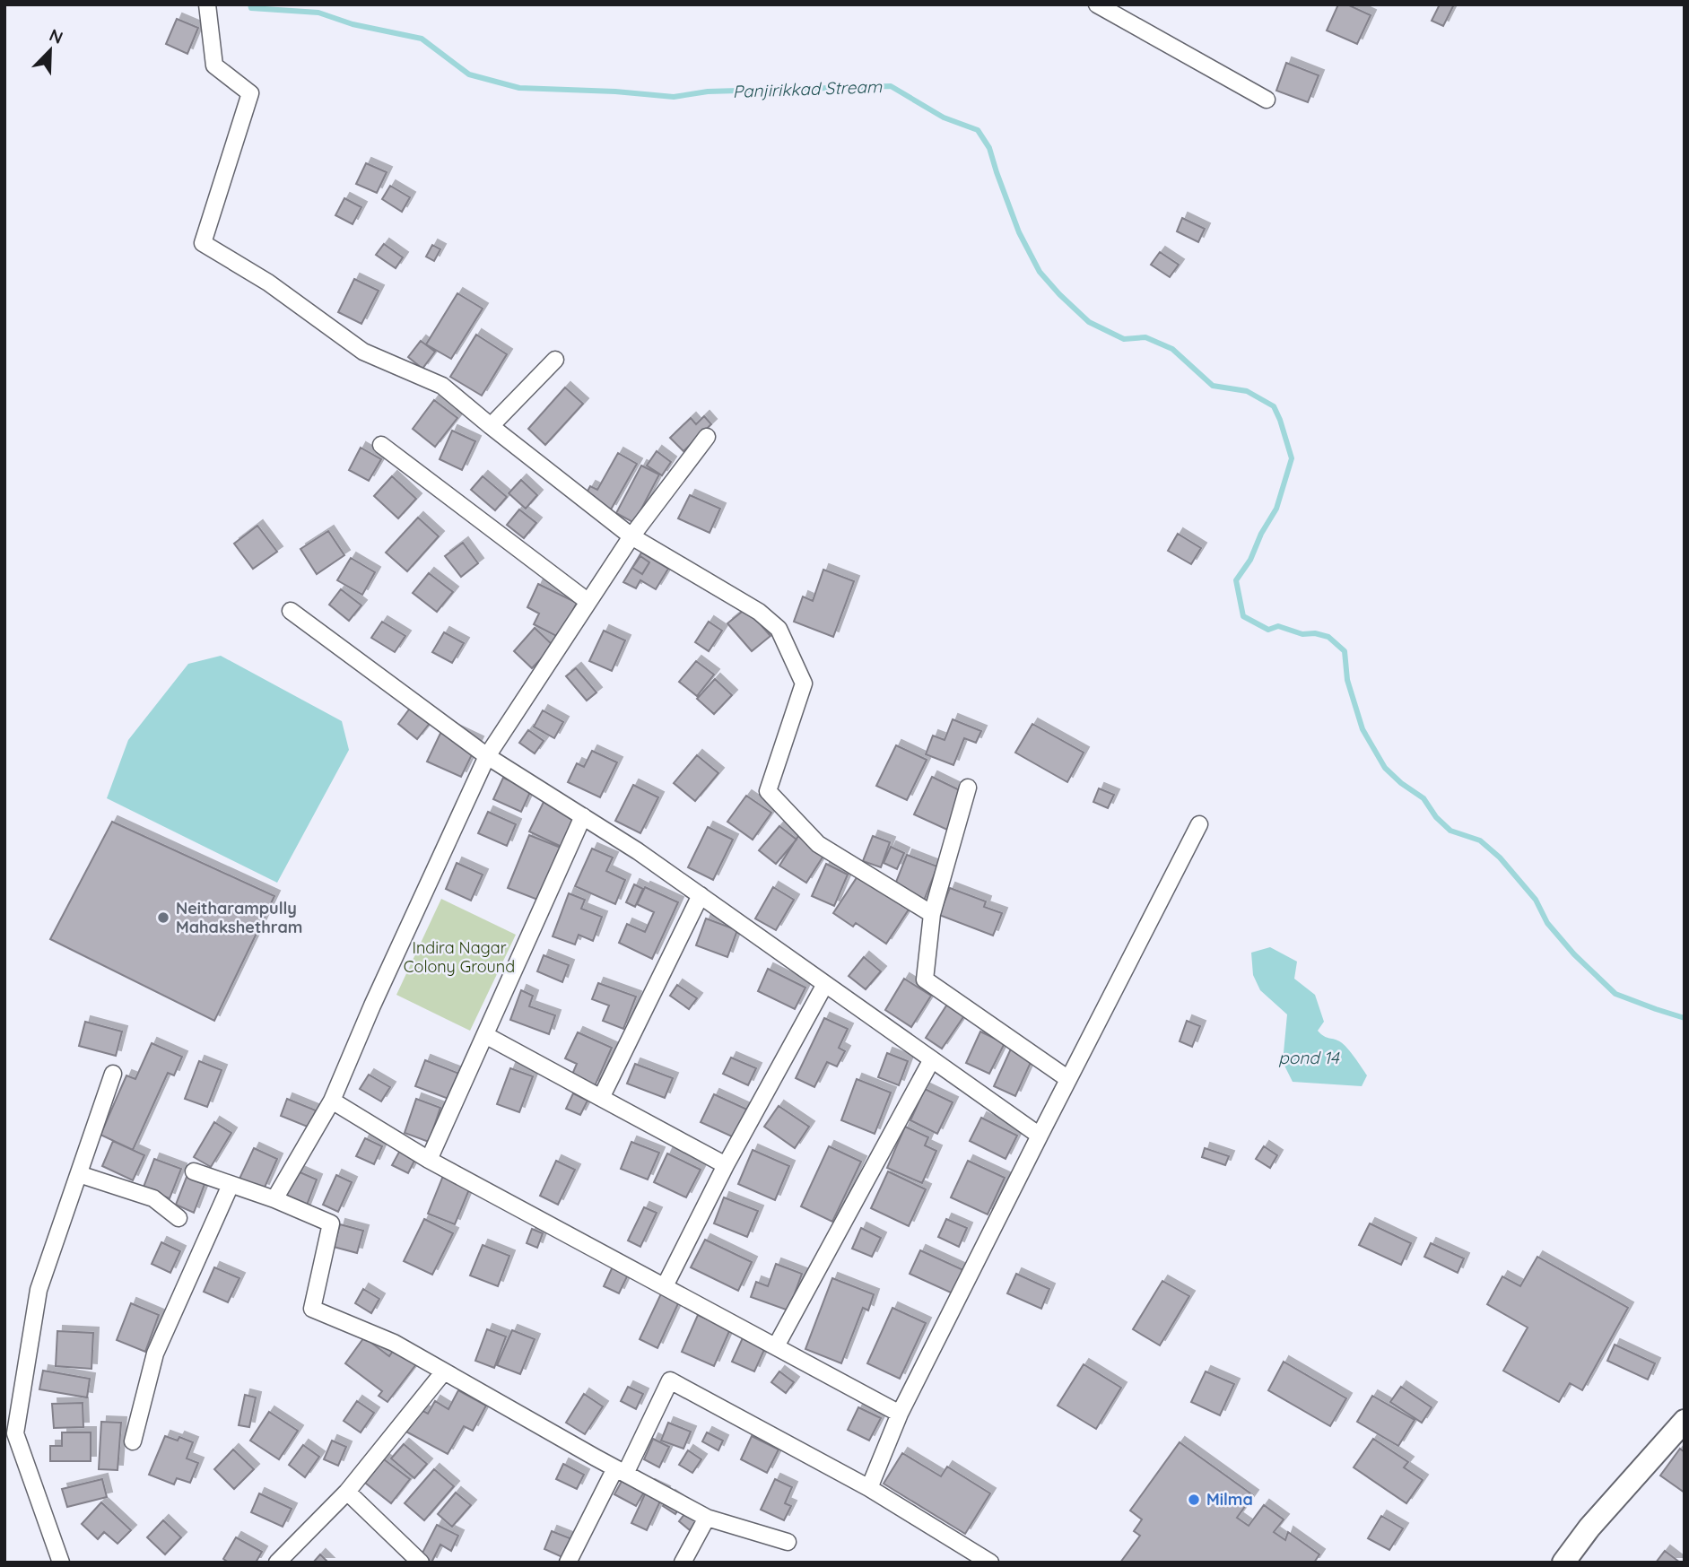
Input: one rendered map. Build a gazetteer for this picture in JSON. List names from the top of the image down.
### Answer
{
  "water": ["Panjirikkad Stream", "pond 14"],
  "parks": ["Indira Nagar Colony Ground"],
  "places": ["Neitharampully Mahakshethram", "Milma"],
  "north": "top right"
}
